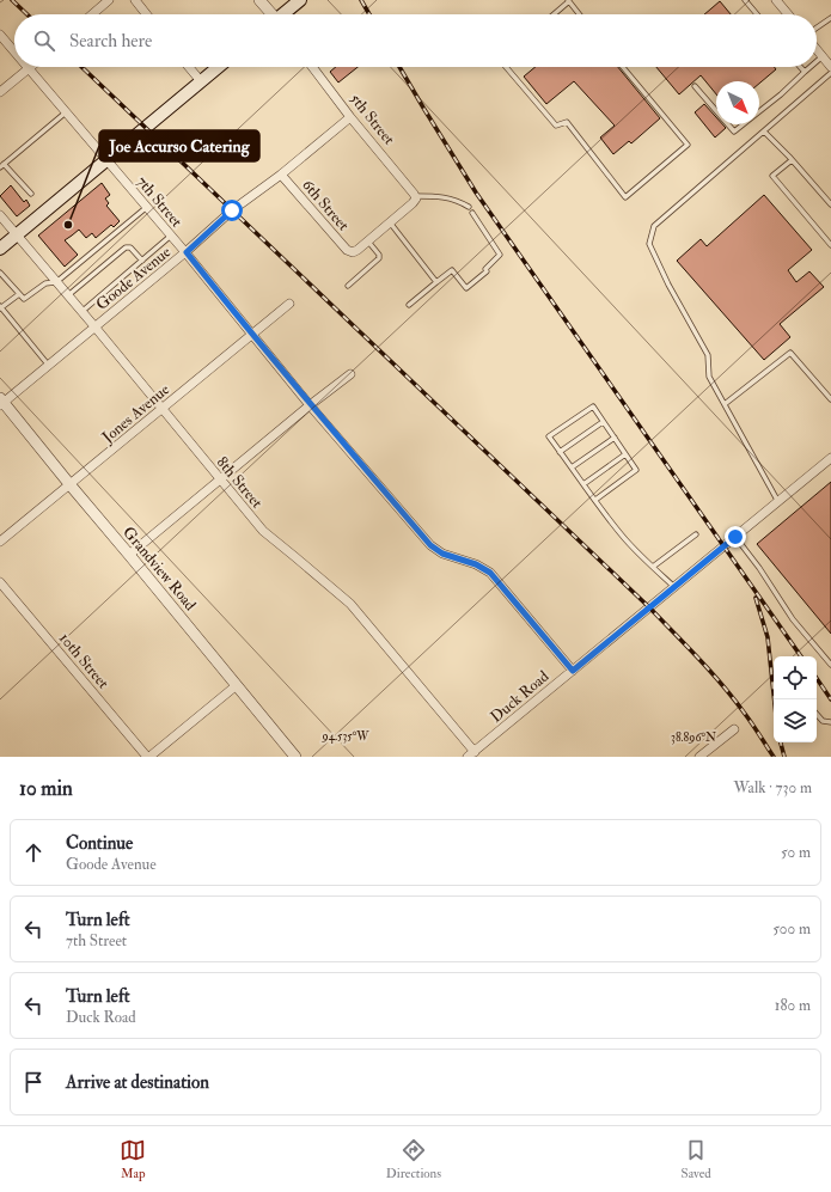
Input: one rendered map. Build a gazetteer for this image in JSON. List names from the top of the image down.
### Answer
{
  "streets": {
    "street": [
      "5th Street",
      "7th Street",
      "6th Street",
      "Goode Avenue",
      "Jones Avenue",
      "8th Street",
      "Grandview Road",
      "10th Street",
      "Duck Road"
    ]
  },
  "crossings": [
    ["5th Street", "Goode Avenue"],
    ["7th Street", "Goode Avenue"],
    ["7th Street", "Jones Avenue"],
    ["7th Street", "Duck Road"],
    ["6th Street", "Goode Avenue"],
    ["Goode Avenue", "8th Street"],
    ["Goode Avenue", "Grandview Road"],
    ["Jones Avenue", "8th Street"],
    ["Jones Avenue", "Grandview Road"],
    ["8th Street", "Duck Road"]
  ],
  "places": ["Joe Accurso Catering"],
  "north": "bottom right",
  "page": {
    "search": "Search here",
    "heading": ["10 min", "Walk · 730 m"],
    "list": [
      ["Continue", "Goode Avenue", "50 m"],
      ["Turn left", "7th Street", "500 m"],
      ["Turn left", "Duck Road", "180 m"],
      "Arrive at destination"
    ],
    "nav": ["Map", "Directions", "Saved"]
  },
  "coordinates": ["94.535°W", "38.896°N"]
}
